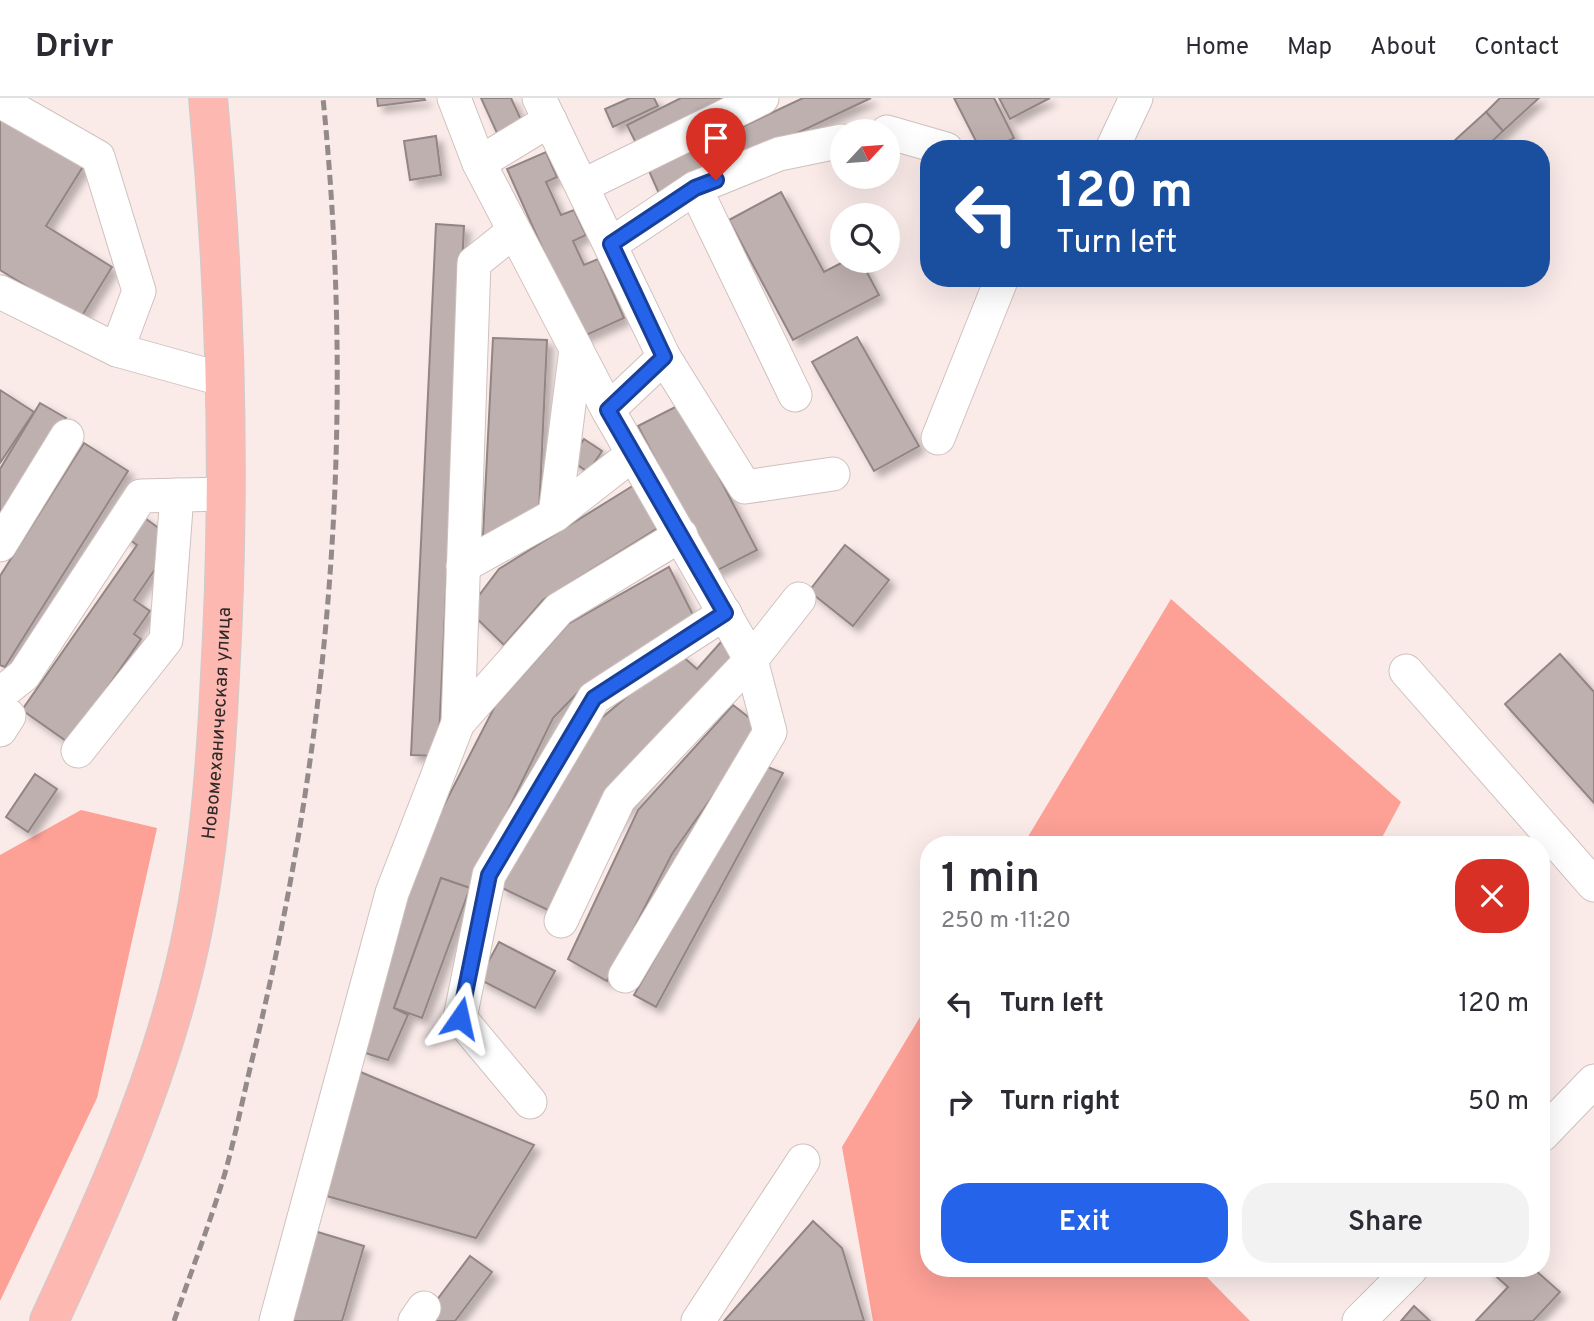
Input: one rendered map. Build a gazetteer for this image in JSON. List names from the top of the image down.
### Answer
{
  "streets": {
    "main road": ["Новомеханическая улица"]
  },
  "north": "top right",
  "page": {
    "header": "Drivr",
    "nav": [
      "Home",
      "Map",
      "About",
      "Contact"
    ],
    "turn": ["120 m", "Turn left"],
    "heading": ["1 min", "250 m · 11:20"],
    "list": [
      {
        "name": "Turn left",
        "value": "120 m"
      },
      {
        "name": "Turn right",
        "value": "50 m"
      }
    ],
    "buttons": ["Exit", "Share"]
  }
}
